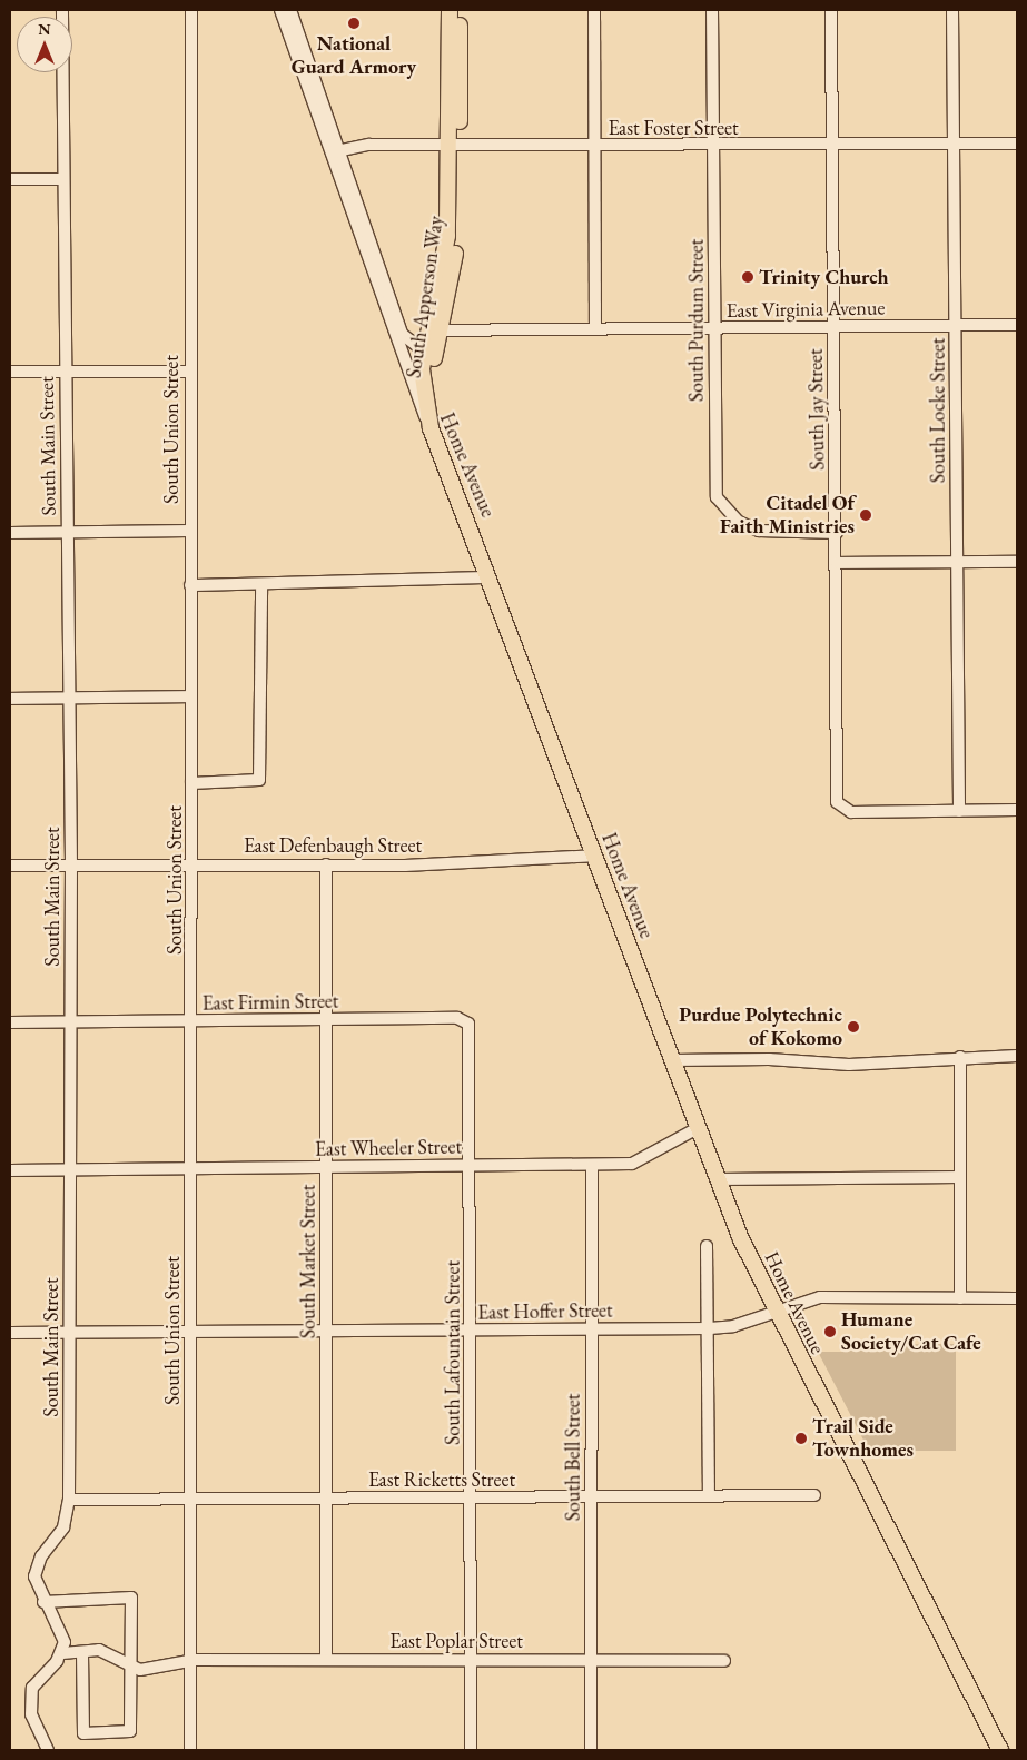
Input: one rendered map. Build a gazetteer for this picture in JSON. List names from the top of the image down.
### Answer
{
  "streets": {
    "main road": ["South Apperson Way", "Home Avenue"],
    "street": [
      "East Foster Street",
      "East Virginia Avenue",
      "South Purdum Street",
      "South Jay Street",
      "South Locke Street",
      "South Union Street",
      "South Main Street",
      "East Defenbaugh Street",
      "East Firmin Street",
      "East Wheeler Street",
      "South Market Street",
      "East Hoffer Street",
      "South Lafountain Street",
      "South Bell Street",
      "East Ricketts Street",
      "East Poplar Street"
    ]
  },
  "crossings": [
    ["East Foster Street", "South Apperson Way"],
    ["East Foster Street", "South Purdum Street"],
    ["East Foster Street", "South Jay Street"],
    ["East Foster Street", "South Locke Street"],
    ["East Foster Street", "Home Avenue"],
    ["South Apperson Way", "East Virginia Avenue"],
    ["South Apperson Way", "Home Avenue"],
    ["East Virginia Avenue", "South Purdum Street"],
    ["East Virginia Avenue", "South Jay Street"],
    ["East Virginia Avenue", "South Locke Street"],
    ["South Purdum Street", "South Jay Street"],
    ["South Jay Street", "South Locke Street"],
    ["South Union Street", "East Defenbaugh Street"],
    ["South Union Street", "East Firmin Street"],
    ["South Union Street", "East Wheeler Street"],
    ["South Union Street", "East Hoffer Street"],
    ["South Union Street", "East Ricketts Street"],
    ["South Union Street", "East Poplar Street"],
    ["South Main Street", "East Defenbaugh Street"],
    ["South Main Street", "East Firmin Street"],
    ["South Main Street", "East Wheeler Street"],
    ["South Main Street", "East Hoffer Street"],
    ["South Main Street", "East Ricketts Street"],
    ["South Main Street", "East Poplar Street"],
    ["Home Avenue", "East Defenbaugh Street"],
    ["Home Avenue", "East Wheeler Street"],
    ["Home Avenue", "East Hoffer Street"],
    ["East Defenbaugh Street", "South Market Street"],
    ["East Firmin Street", "South Market Street"],
    ["East Firmin Street", "South Lafountain Street"],
    ["East Wheeler Street", "South Market Street"],
    ["East Wheeler Street", "South Lafountain Street"],
    ["East Wheeler Street", "South Bell Street"],
    ["South Market Street", "East Hoffer Street"],
    ["South Market Street", "East Ricketts Street"],
    ["South Market Street", "East Poplar Street"],
    ["East Hoffer Street", "South Lafountain Street"],
    ["East Hoffer Street", "South Bell Street"],
    ["South Lafountain Street", "East Ricketts Street"],
    ["South Lafountain Street", "East Poplar Street"],
    ["South Bell Street", "East Ricketts Street"],
    ["South Bell Street", "East Poplar Street"]
  ],
  "places": [
    "National Guard Armory",
    "Trinity Church",
    "Citadel Of Faith Ministries",
    "Purdue Polytechnic of Kokomo",
    "Humane Society/Cat Cafe",
    "Trail Side Townhomes"
  ],
  "north": "top"
}
